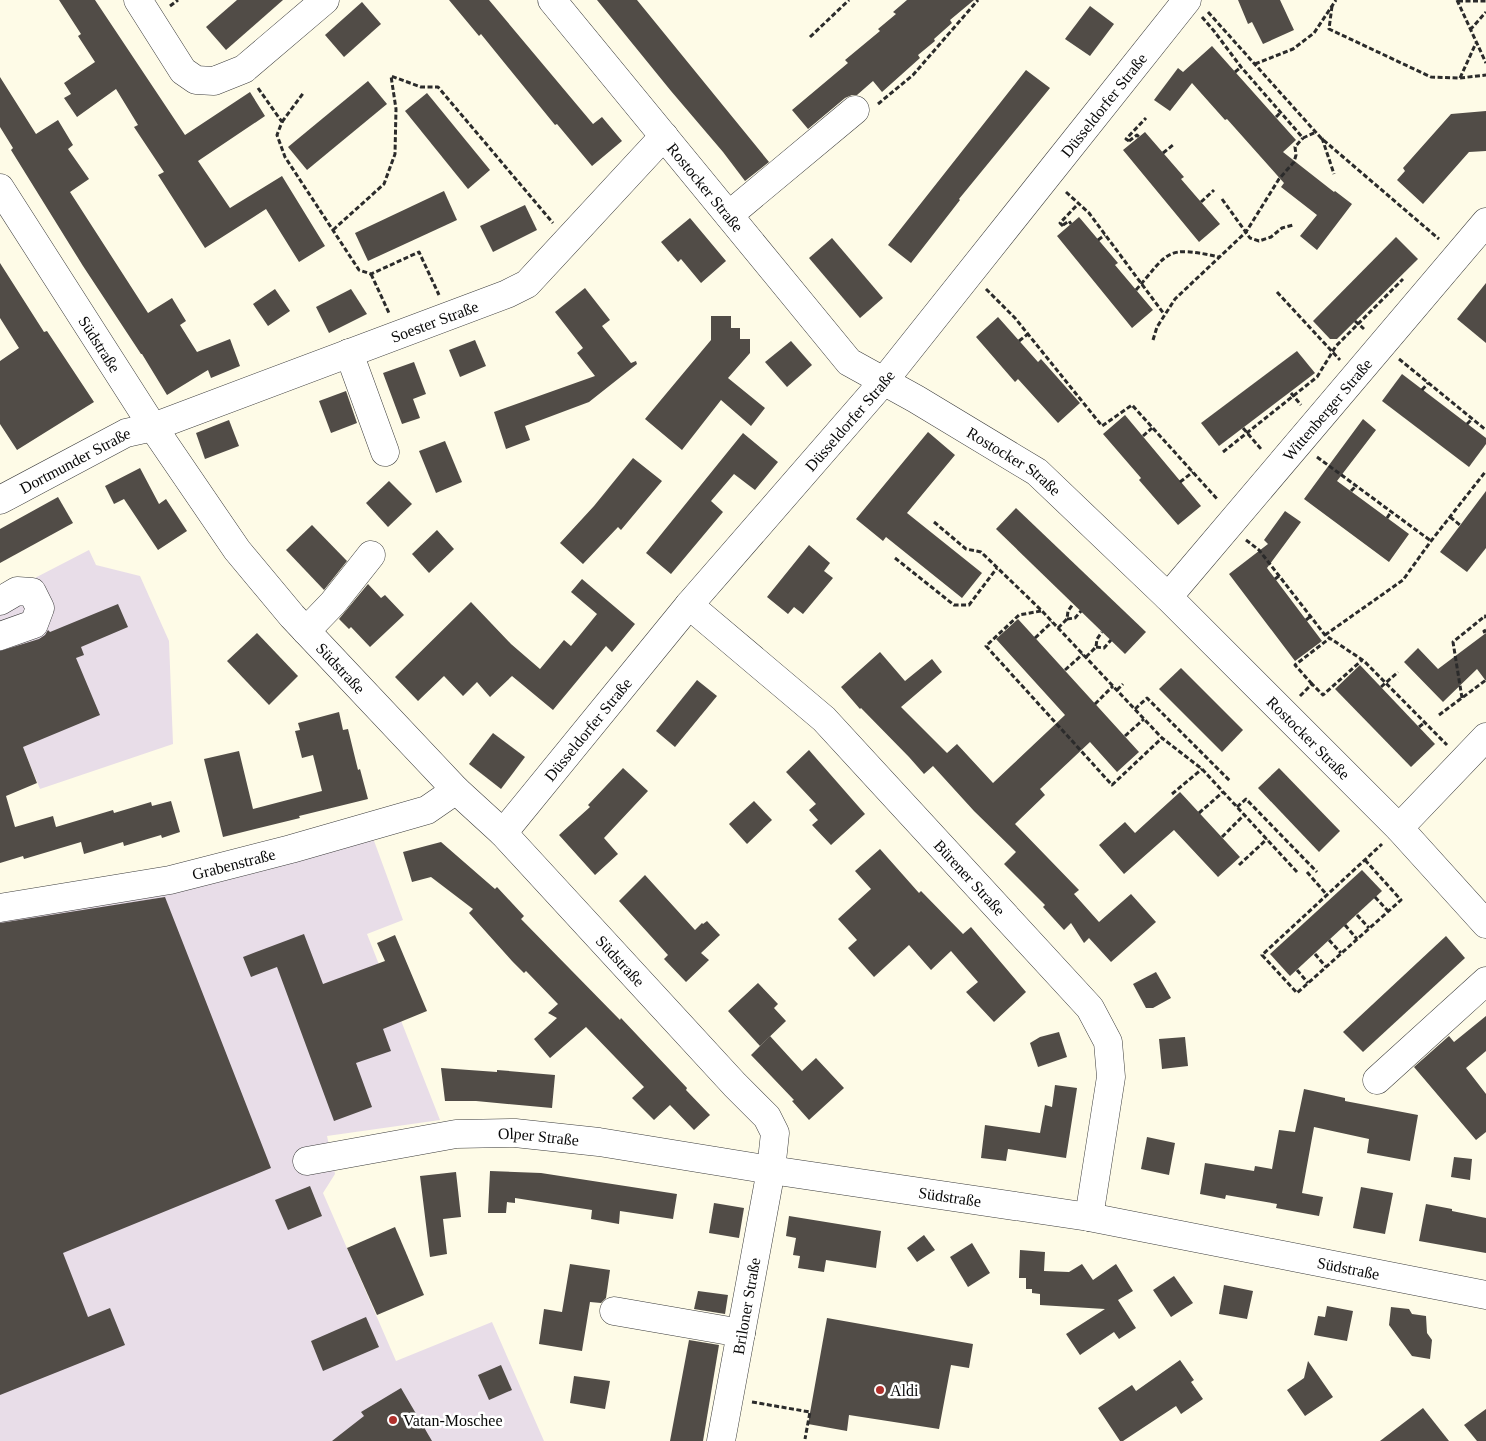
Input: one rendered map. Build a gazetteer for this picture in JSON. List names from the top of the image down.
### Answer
{
  "streets": {
    "street": [
      "Düsseldorfer Straße",
      "Rostocker Straße",
      "Soester Straße",
      "Südstraße",
      "Wittenberger Straße",
      "Dortmunder Straße",
      "Grabenstraße",
      "Bürener Straße",
      "Olper Straße",
      "Briloner Straße"
    ]
  },
  "crossings": [
    ["Düsseldorfer Straße", "Rostocker Straße"],
    ["Düsseldorfer Straße", "Südstraße"],
    ["Düsseldorfer Straße", "Bürener Straße"],
    ["Rostocker Straße", "Soester Straße"],
    ["Rostocker Straße", "Wittenberger Straße"],
    ["Soester Straße", "Südstraße"],
    ["Soester Straße", "Dortmunder Straße"],
    ["Südstraße", "Dortmunder Straße"],
    ["Südstraße", "Grabenstraße"],
    ["Südstraße", "Bürener Straße"],
    ["Südstraße", "Olper Straße"],
    ["Südstraße", "Briloner Straße"],
    ["Olper Straße", "Briloner Straße"]
  ],
  "places": ["Aldi", "Vatan-Moschee"]
}
